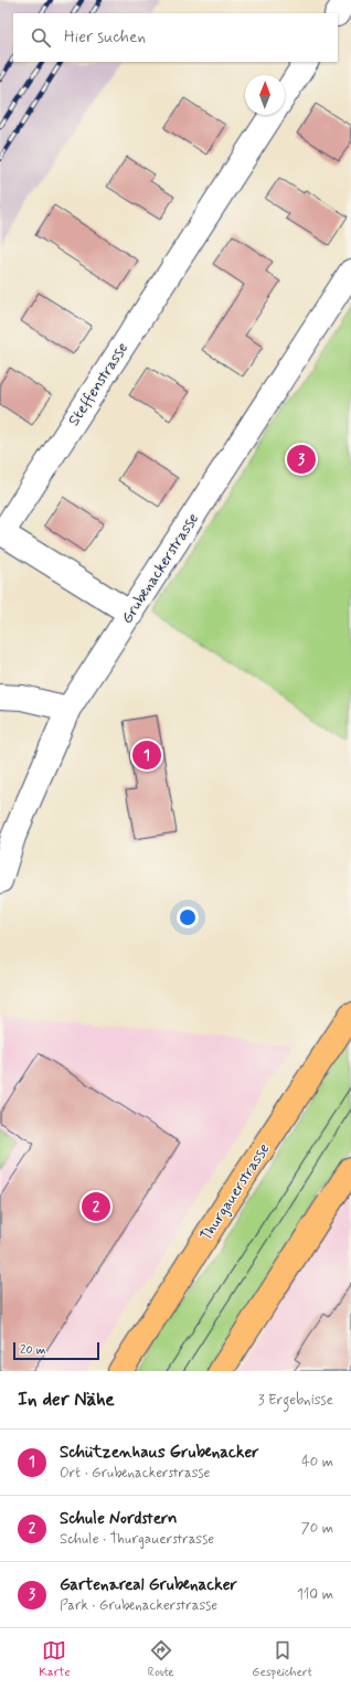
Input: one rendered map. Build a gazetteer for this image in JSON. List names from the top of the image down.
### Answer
{
  "streets": {
    "main road": ["Thurgauerstrasse"],
    "street": ["Steffenstrasse", "Grubenackerstrasse"]
  },
  "crossings": [
    ["Steffenstrasse", "Grubenackerstrasse"]
  ],
  "scale_bar": "20 m",
  "north": "top",
  "page": {
    "search": "Hier suchen",
    "pins": ["3", "1", "2"],
    "scale": "20 m",
    "heading": ["In der Nähe", "3 Ergebnisse"],
    "list": [
      {
        "mark": "1",
        "name": "Schützenhaus Grubenacker",
        "note": "Ort · Grubenackerstrasse",
        "value": "40 m"
      },
      {
        "mark": "2",
        "name": "Schule Nordstern",
        "note": "Schule · Thurgauerstrasse",
        "value": "70 m"
      },
      {
        "mark": "3",
        "name": "Gartenareal Grubenacker",
        "note": "Park · Grubenackerstrasse",
        "value": "110 m"
      }
    ],
    "nav": ["Karte", "Route", "Gespeichert"]
  }
}
